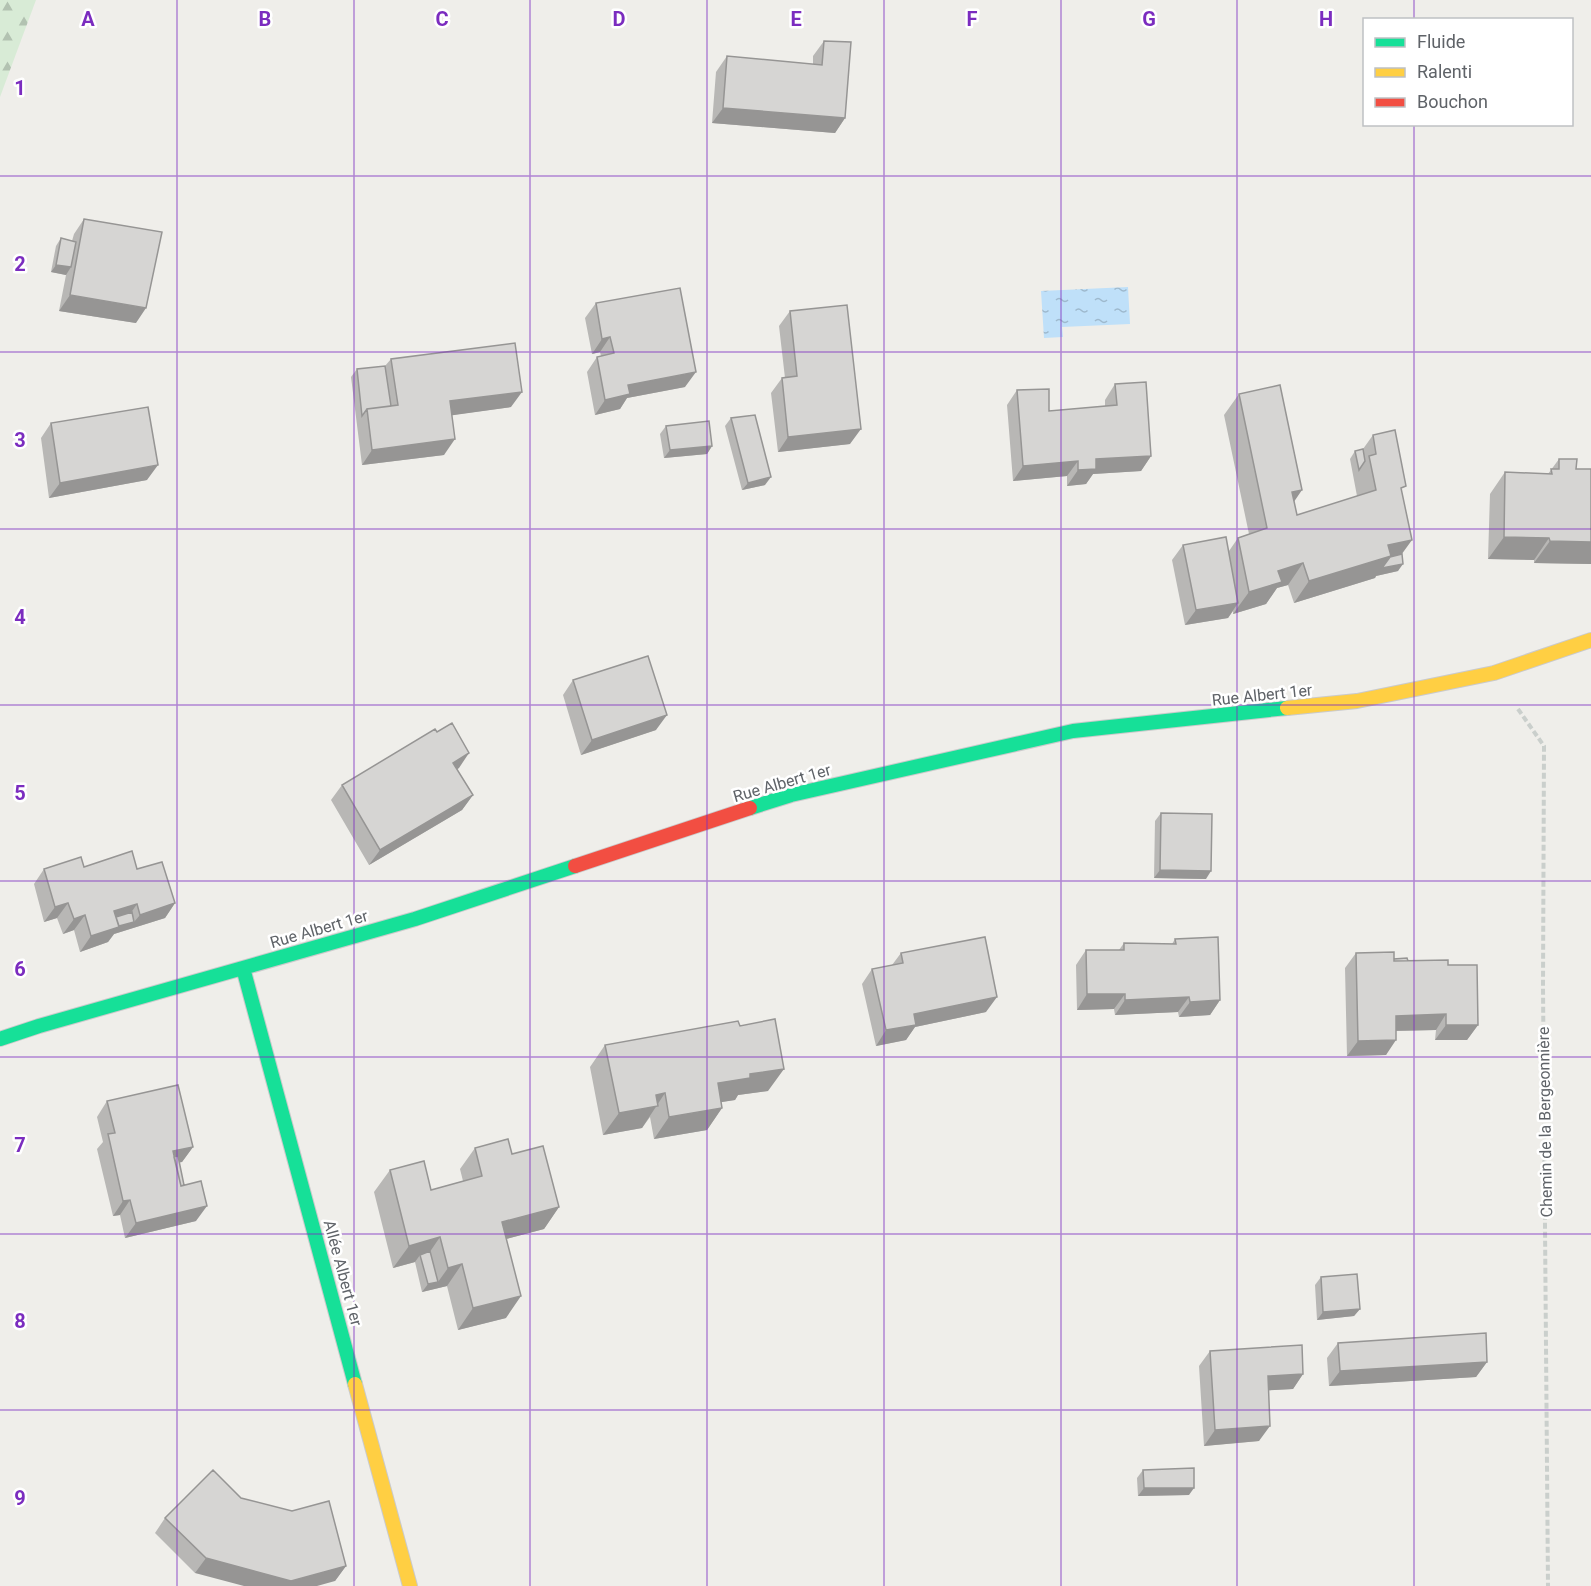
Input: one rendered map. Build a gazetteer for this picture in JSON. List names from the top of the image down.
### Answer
{
  "streets": {
    "street": ["Rue Albert 1er", "Allée Albert 1er"],
    "path": ["Chemin de la Bergeonnière"]
  },
  "crossings": [
    ["Rue Albert 1er", "Chemin de la Bergeonnière"],
    ["Rue Albert 1er", "Allée Albert 1er"]
  ],
  "legend": ["Fluide", "Ralenti", "Bouchon"],
  "grid": {
    "columns": [
      "A",
      "B",
      "C",
      "D",
      "E",
      "F",
      "G",
      "H"
    ],
    "rows": [
      "1",
      "2",
      "3",
      "4",
      "5",
      "6",
      "7",
      "8",
      "9"
    ]
  }
}
